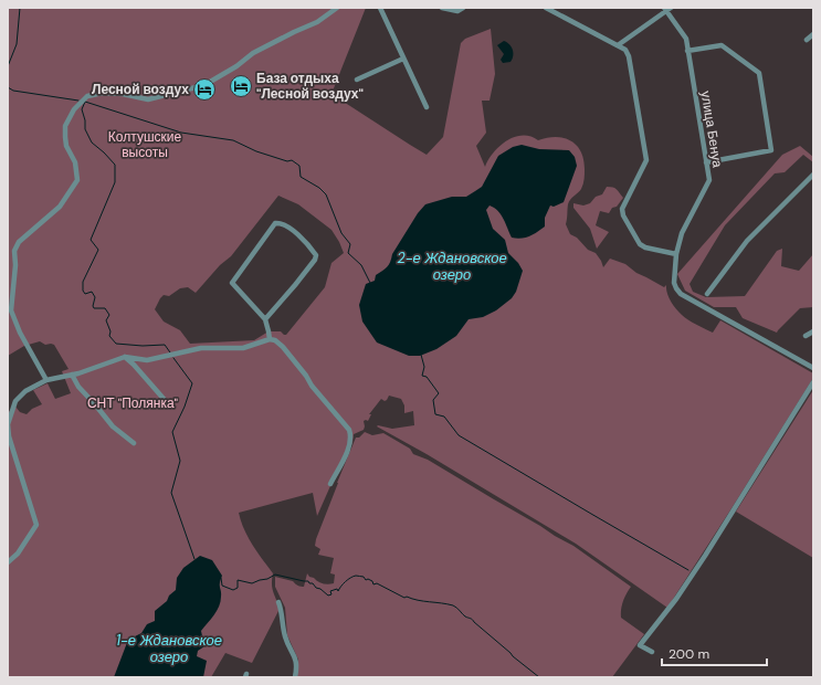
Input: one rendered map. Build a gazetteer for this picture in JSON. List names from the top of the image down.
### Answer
{
  "streets": {
    "street": ["улица Бенуа"]
  },
  "water": ["2-е Ждановское озеро", "1-е Ждановское озеро"],
  "parks": ["Колтушские высоты", "СНТ \"Полянка\""],
  "places": {
    "hotel": ["База отдыха \"Лесной воздух\"", "Лесной воздух"]
  },
  "scale_bar": "200 m"
}
